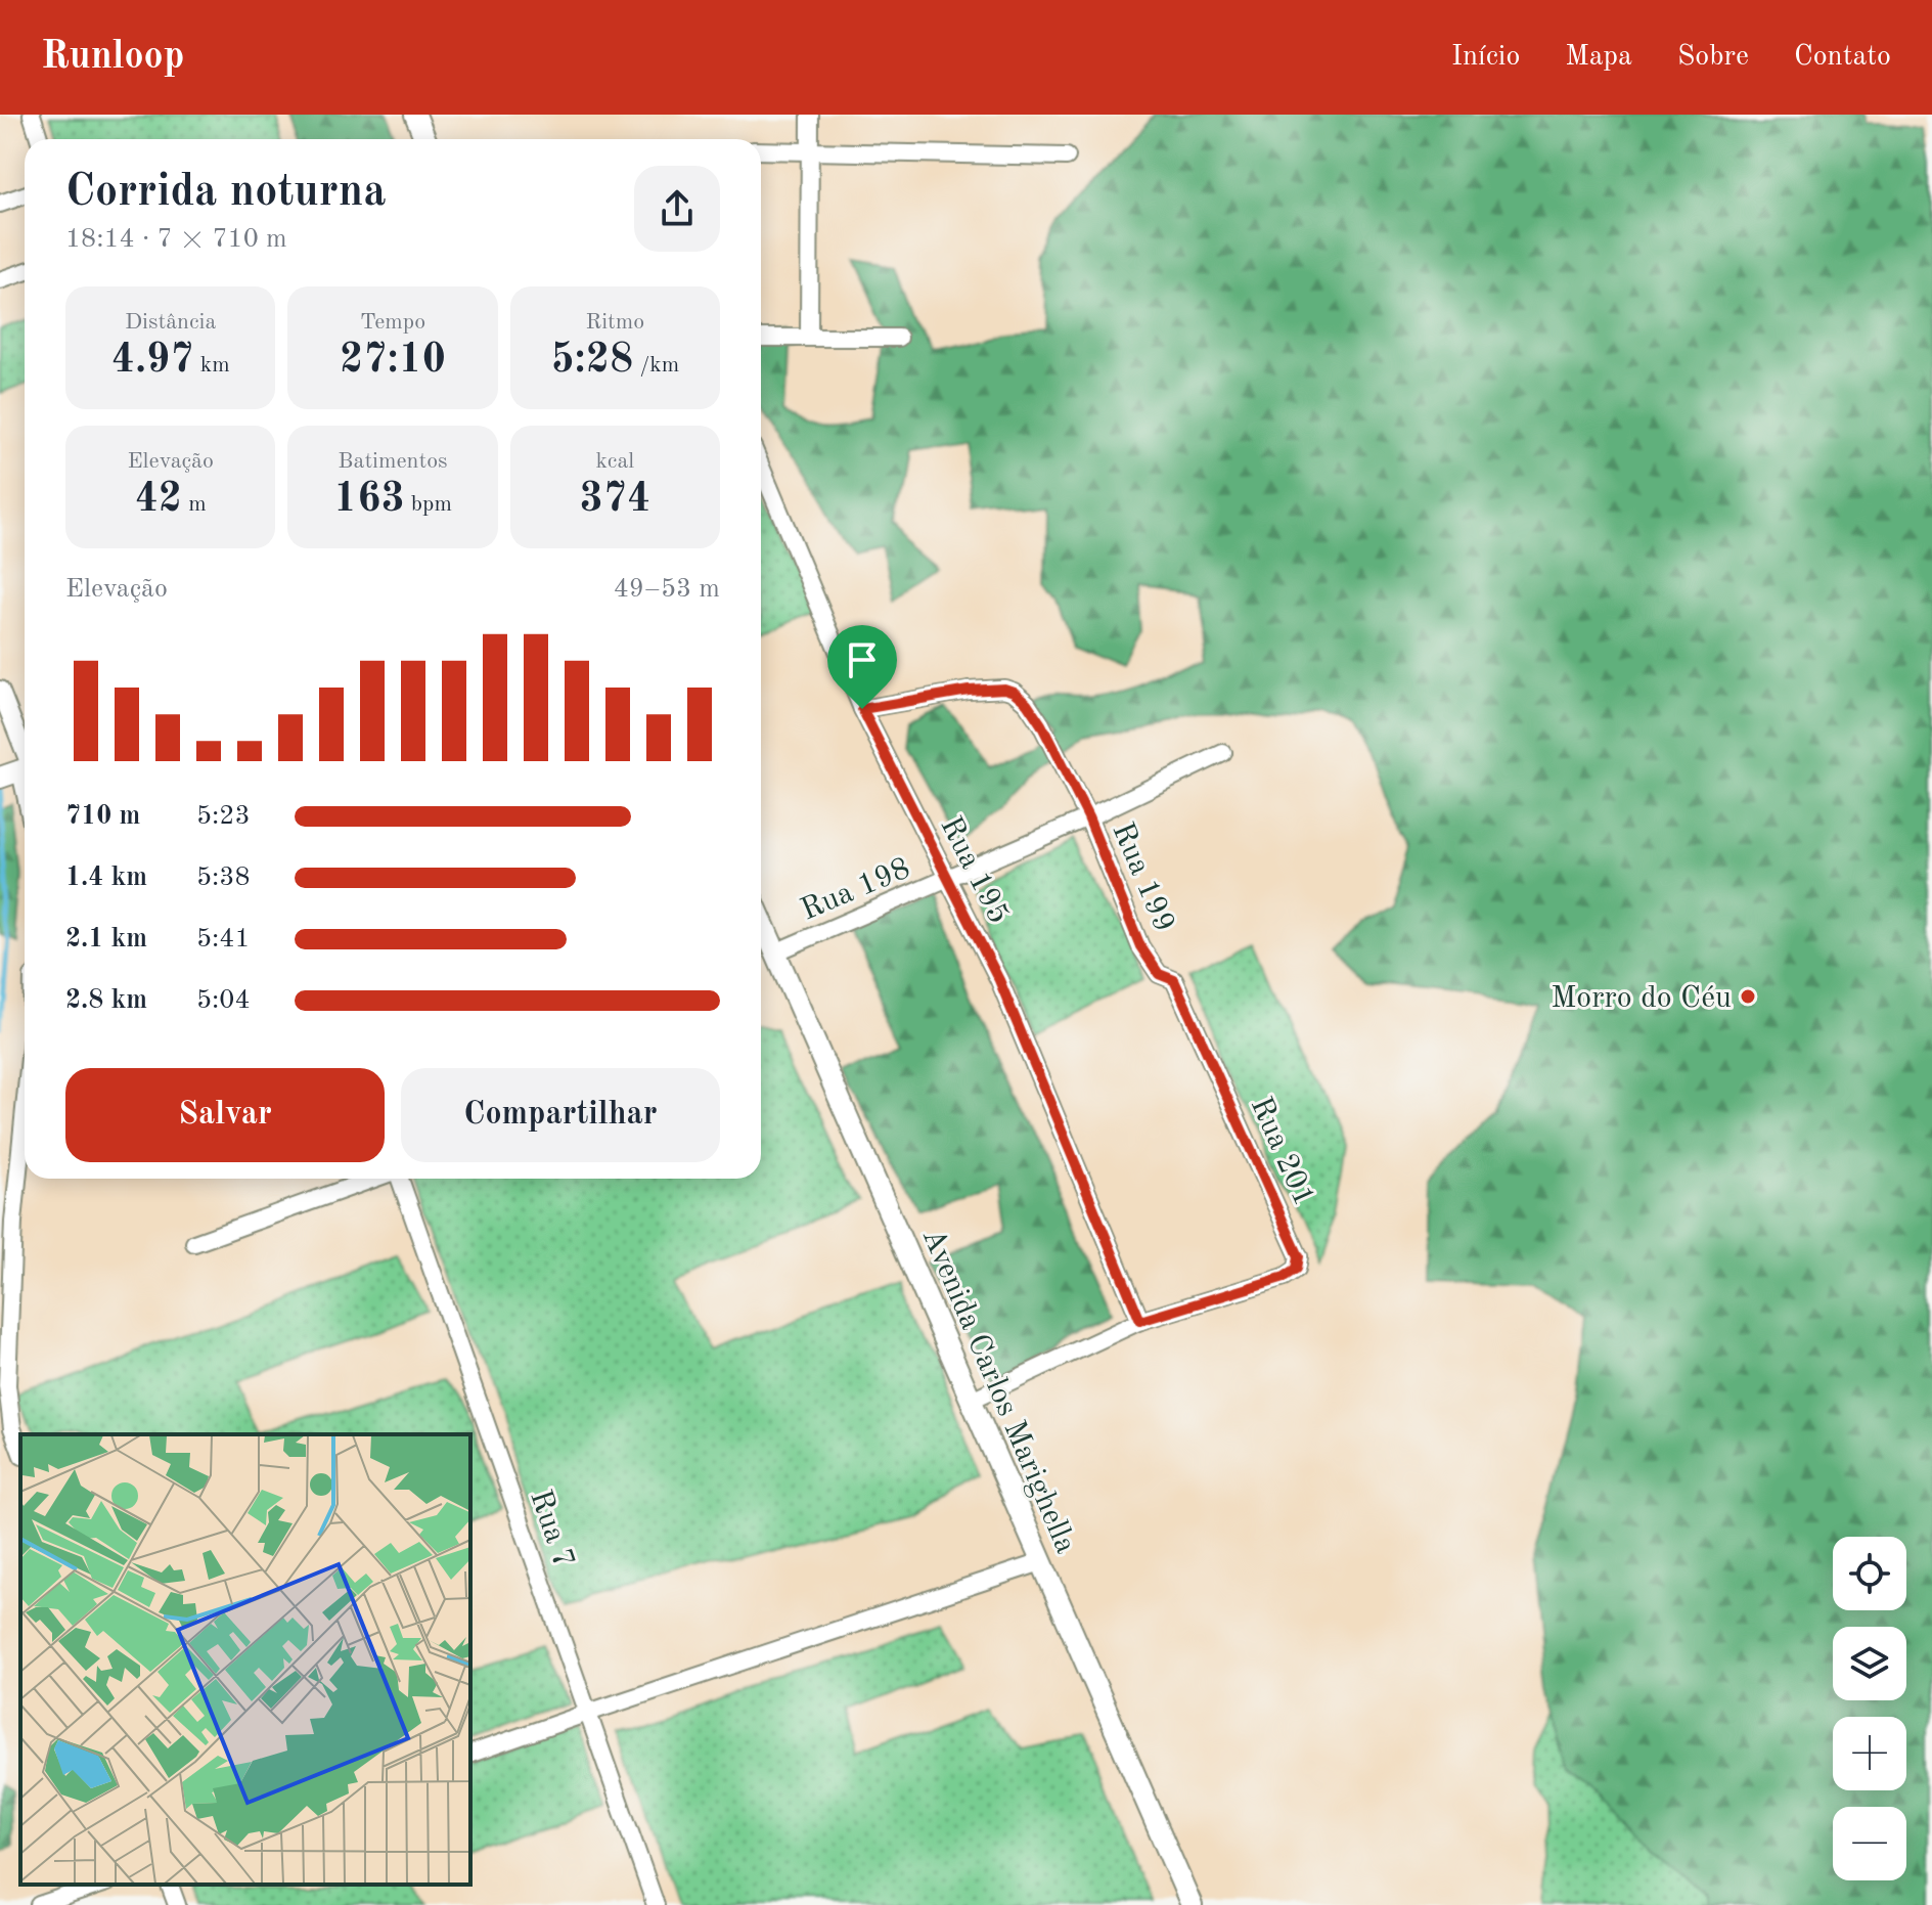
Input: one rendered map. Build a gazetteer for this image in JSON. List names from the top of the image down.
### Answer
{
  "streets": {
    "main road": ["Avenida Carlos Marighella"],
    "street": [
      "Rua 195",
      "Rua 199",
      "Rua 198",
      "Rua 201",
      "Rua 7"
    ]
  },
  "crossings": [
    ["Rua 195", "Rua 199"],
    ["Rua 195", "Rua 198"],
    ["Rua 195", "Rua 201"],
    ["Rua 199", "Rua 198"],
    ["Rua 199", "Rua 201"],
    ["Rua 198", "Avenida Carlos Marighella"]
  ],
  "places": ["Morro do Céu"],
  "page": {
    "header": "Runloop",
    "nav": [
      "Início",
      "Mapa",
      "Sobre",
      "Contato"
    ],
    "heading": ["Corrida noturna", "18:14 · 7 × 710 m"],
    "stats": [
      ["Distância", "4.97 km"],
      ["Tempo", "27:10"],
      ["Ritmo", "5:28 /km"],
      ["Elevação", "42 m"],
      ["Batimentos", "163 bpm"],
      ["kcal", "374"]
    ],
    "chart": ["Elevação", "49–53 m"],
    "list": [
      {
        "name": "710 m",
        "note": "5:23"
      },
      {
        "name": "1.4 km",
        "note": "5:38"
      },
      {
        "name": "2.1 km",
        "note": "5:41"
      },
      {
        "name": "2.8 km",
        "note": "5:04"
      }
    ],
    "buttons": ["Salvar", "Compartilhar"],
    "map_buttons": ["+", "−"]
  }
}
